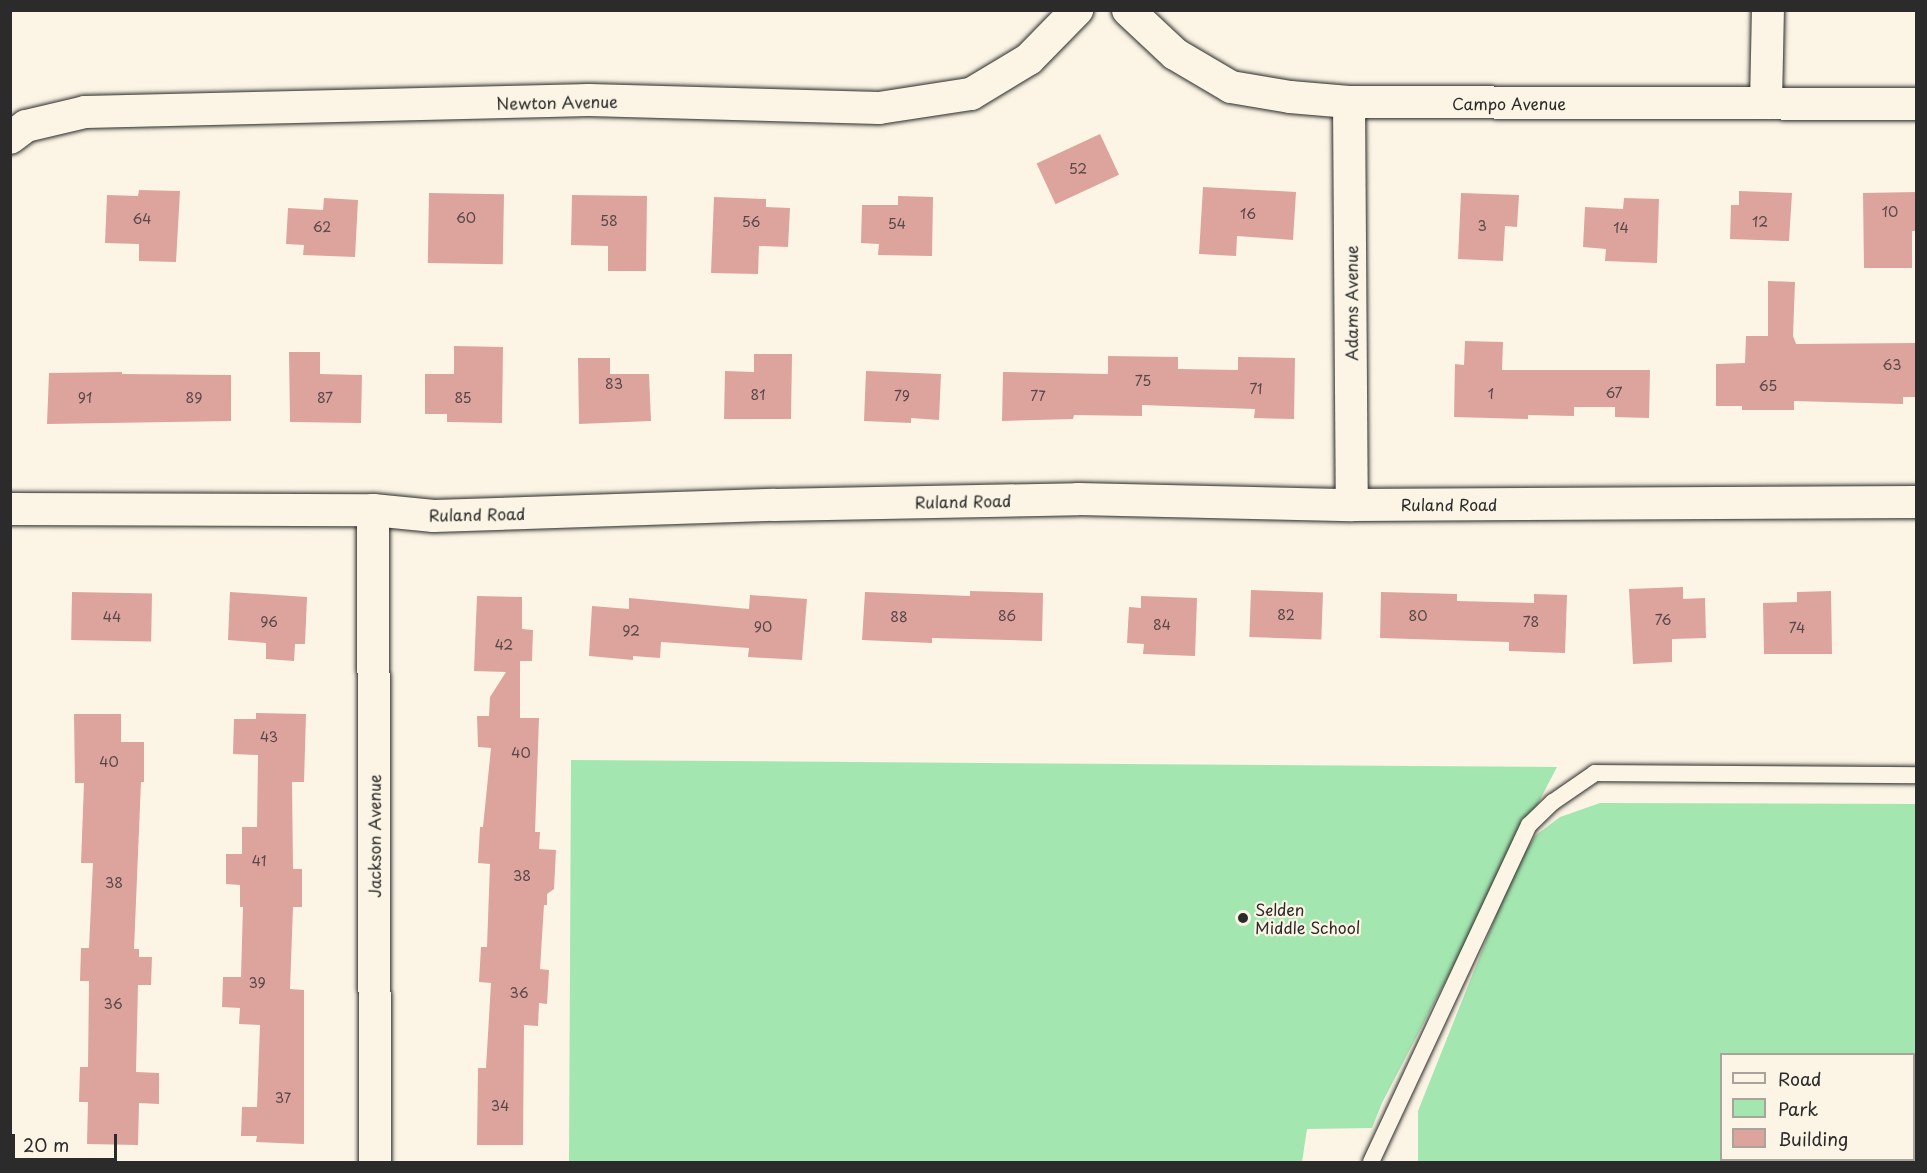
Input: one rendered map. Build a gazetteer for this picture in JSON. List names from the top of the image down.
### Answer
{
  "streets": {
    "street": [
      "Newton Avenue",
      "Campo Avenue",
      "Adams Avenue",
      "Ruland Road",
      "Jackson Avenue"
    ]
  },
  "crossings": [
    ["Campo Avenue", "Adams Avenue"],
    ["Adams Avenue", "Ruland Road"],
    ["Ruland Road", "Jackson Avenue"]
  ],
  "places": ["Selden Middle School"],
  "house_numbers": [
    "52",
    "10",
    "16",
    "60",
    "64",
    "58",
    "56",
    "12",
    "54",
    "3",
    "62",
    "14",
    "63",
    "75",
    "83",
    "65",
    "71",
    "67",
    "1",
    "81",
    "79",
    "77",
    "91",
    "89",
    "87",
    "85",
    "82",
    "86",
    "80",
    "44",
    "88",
    "76",
    "96",
    "78",
    "84",
    "90",
    "74",
    "92",
    "42",
    "43",
    "40",
    "40",
    "41",
    "38",
    "38",
    "39",
    "36",
    "36",
    "37",
    "34"
  ],
  "legend": ["Road", "Park", "Building"],
  "scale_bar": "20 m"
}
